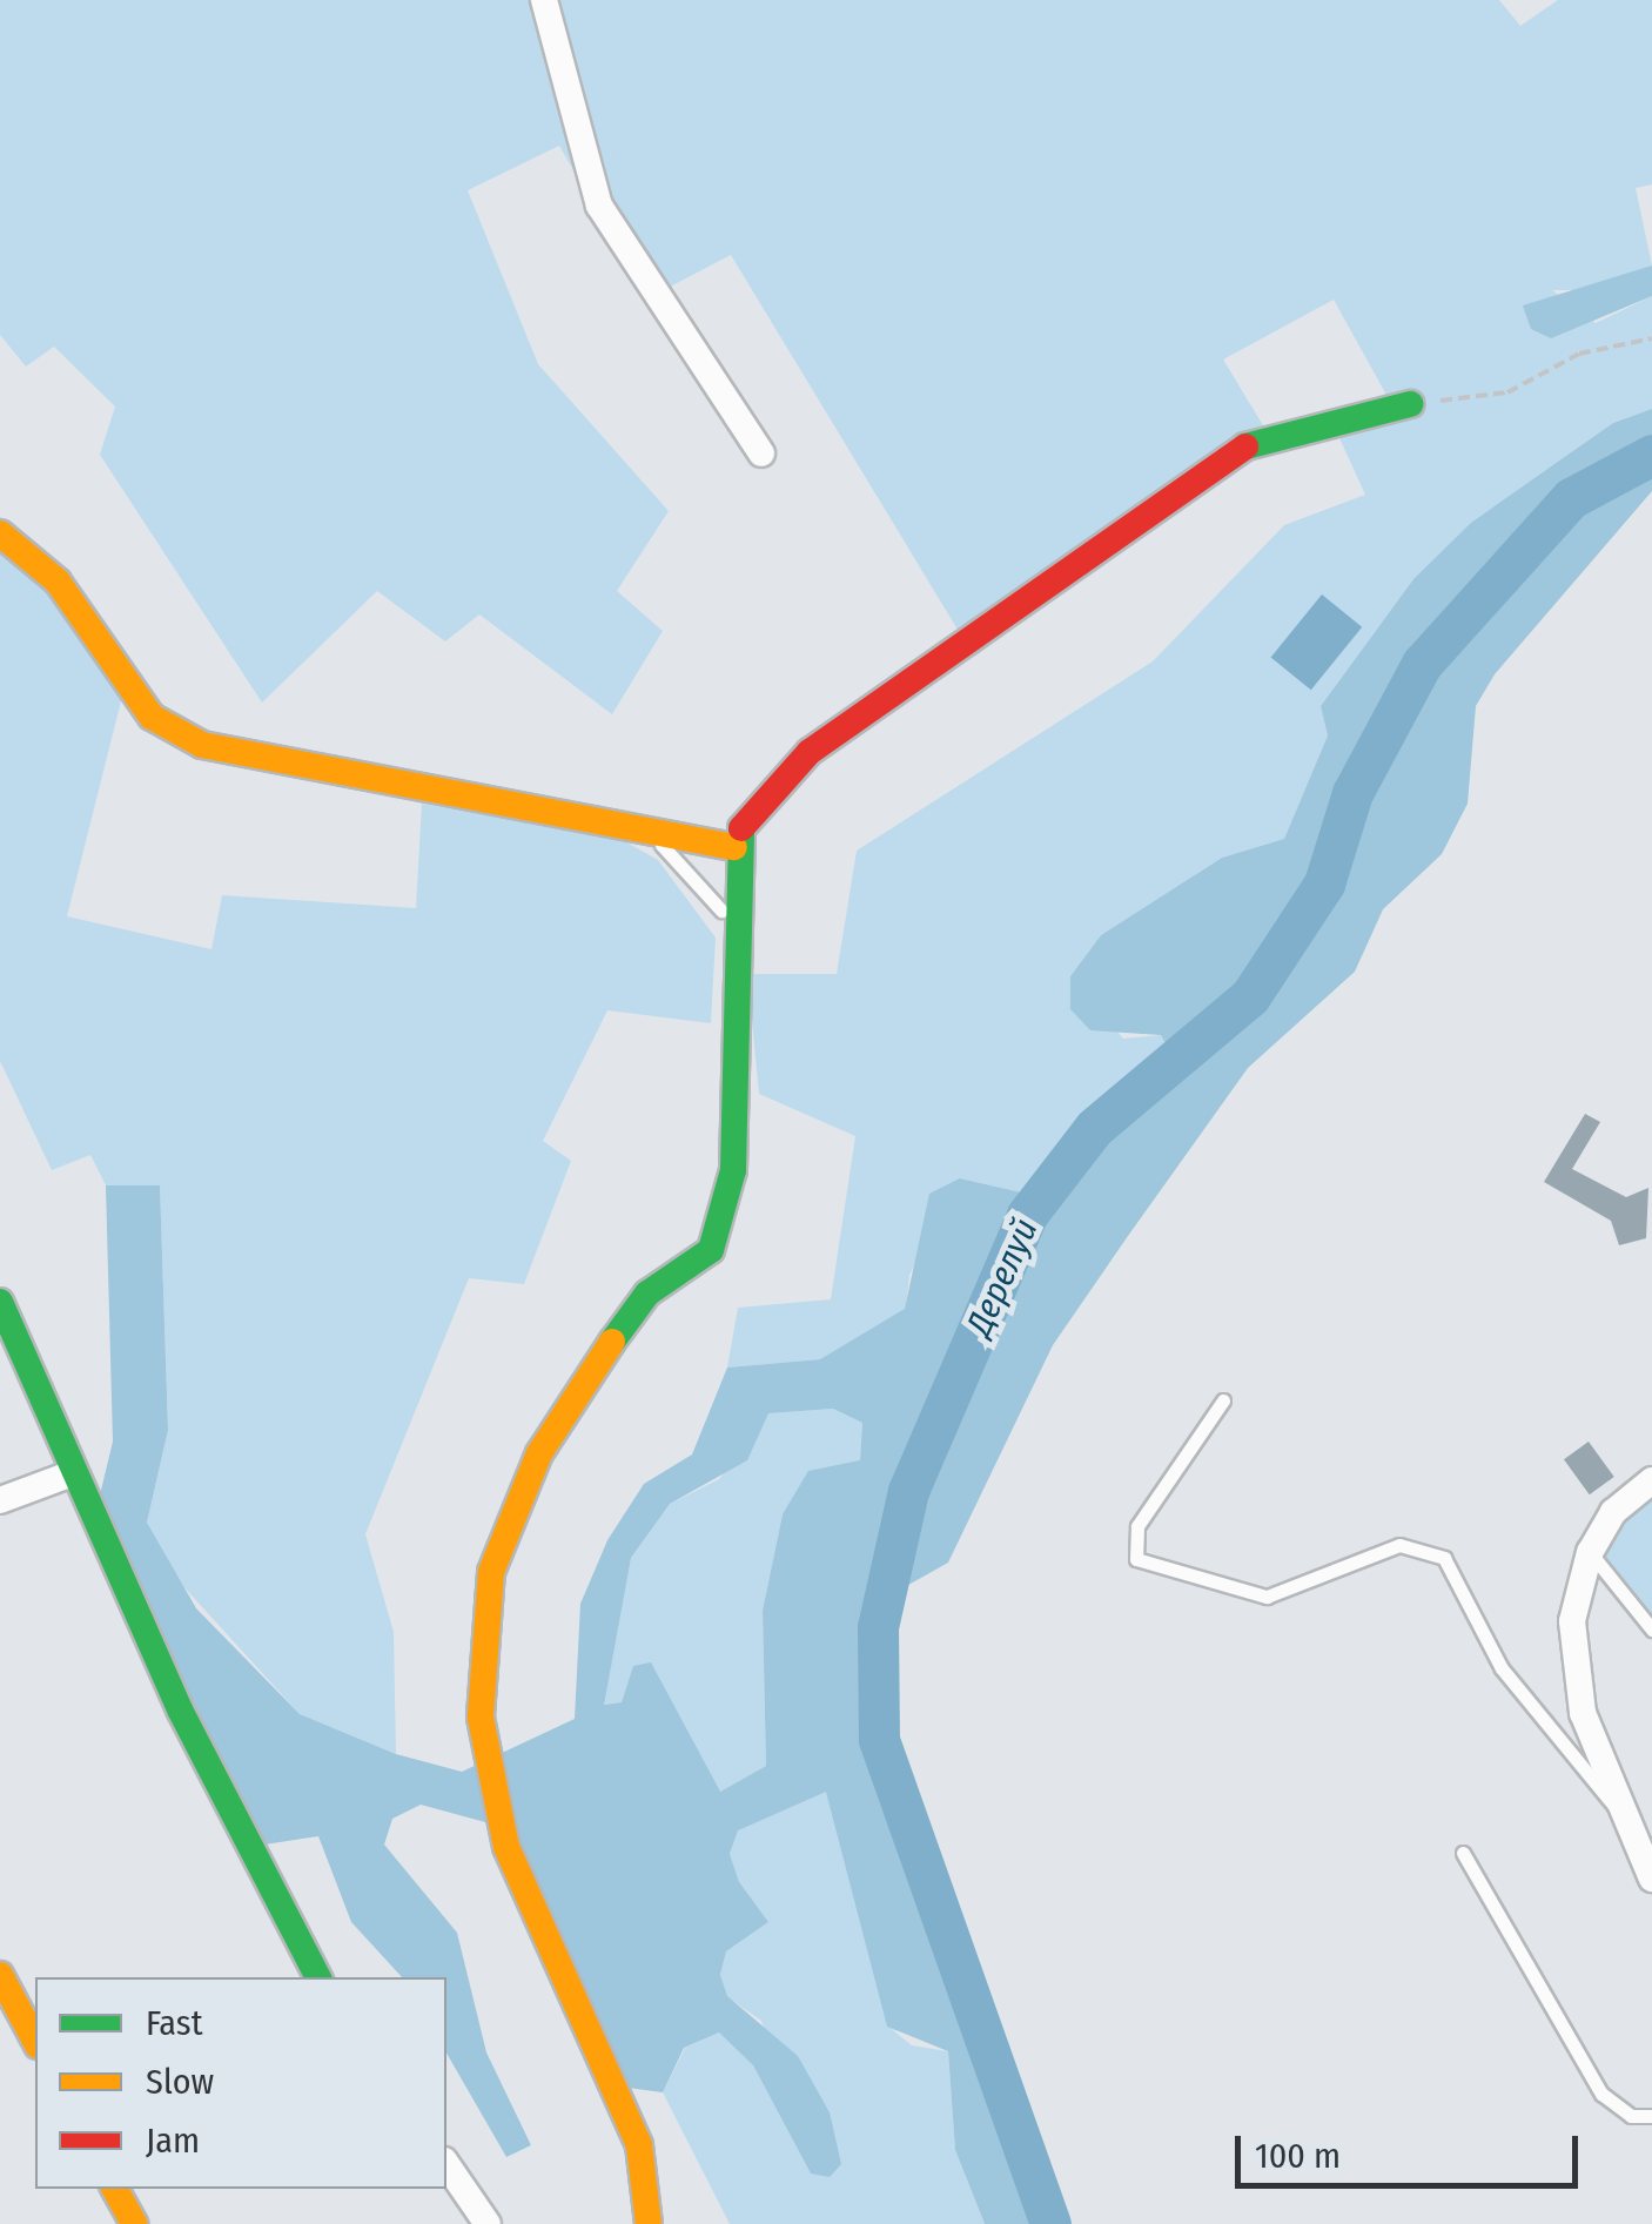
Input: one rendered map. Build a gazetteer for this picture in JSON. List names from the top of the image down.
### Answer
{
  "water": ["Дерелуй"],
  "legend": ["Fast", "Slow", "Jam"],
  "scale_bar": "100 m"
}
